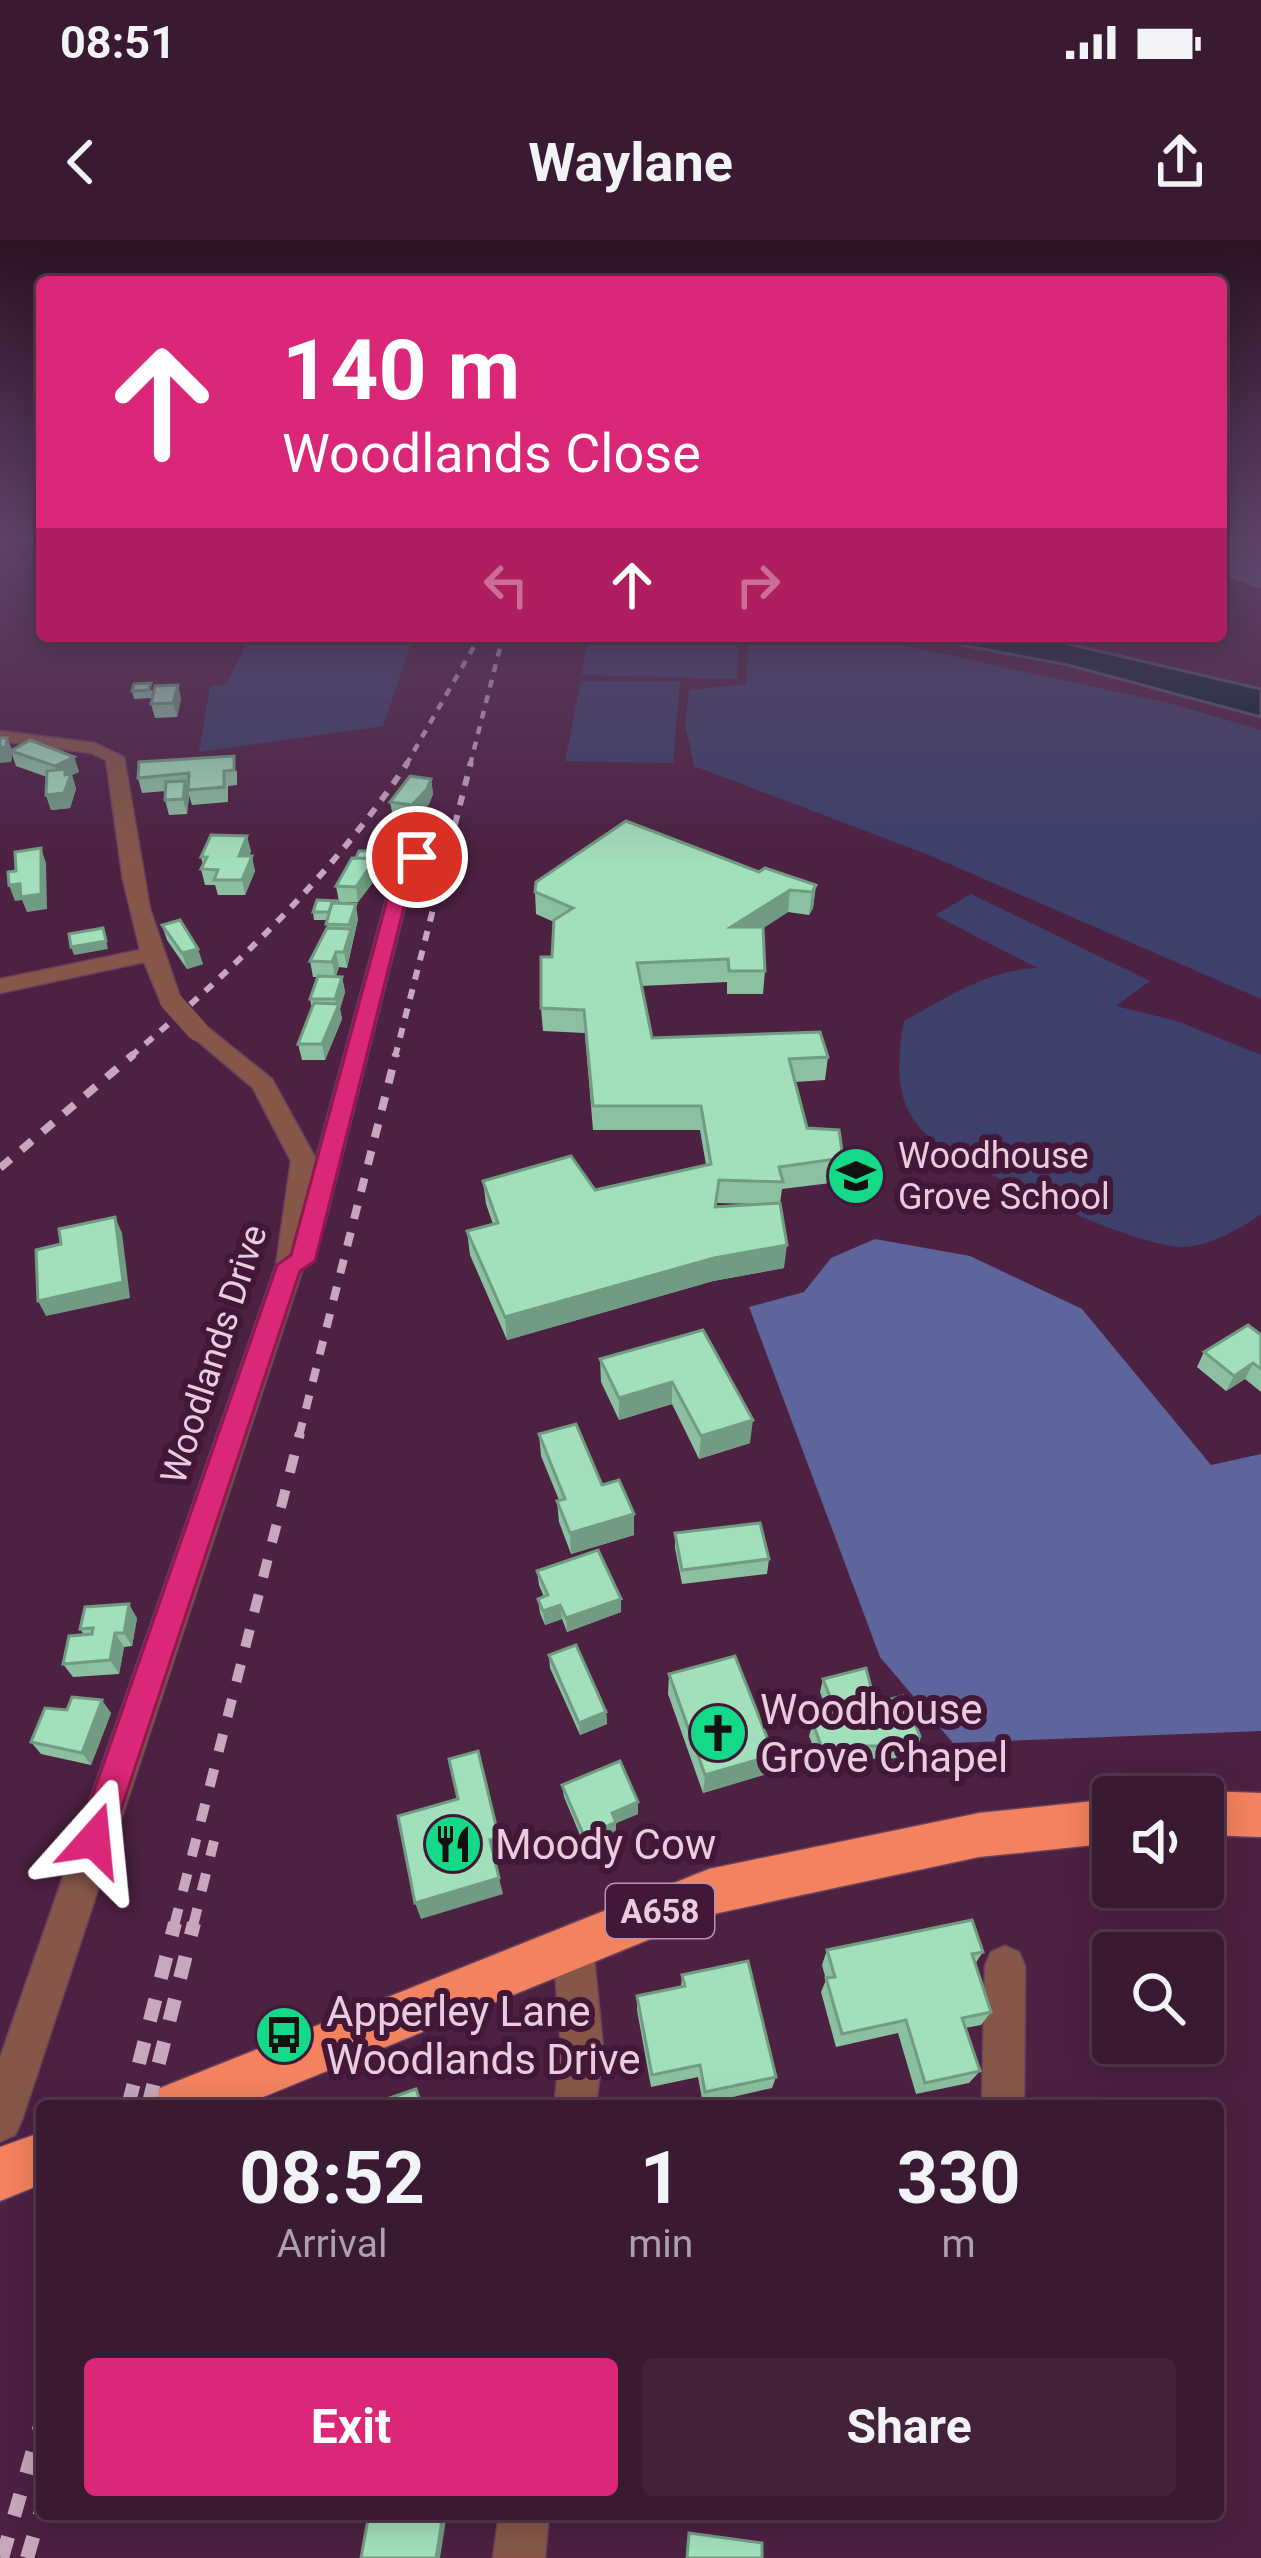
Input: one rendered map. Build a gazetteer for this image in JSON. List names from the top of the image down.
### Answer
{
  "streets": {
    "highway": ["A658"],
    "street": ["Woodlands Drive"]
  },
  "places": {
    "school or university": ["Woodhouse Grove School"],
    "church": ["Woodhouse Grove Chapel"],
    "restaurant": ["Moody Cow"],
    "bus stop": ["Apperley Lane Woodlands Drive"]
  },
  "page": {
    "status": "08:51",
    "header": "Waylane",
    "turn": ["140 m", "Woodlands Close"],
    "eta": [
      "08:52",
      "Arrival",
      "1",
      "min",
      "330",
      "m"
    ],
    "buttons": ["Exit", "Share"]
  }
}
